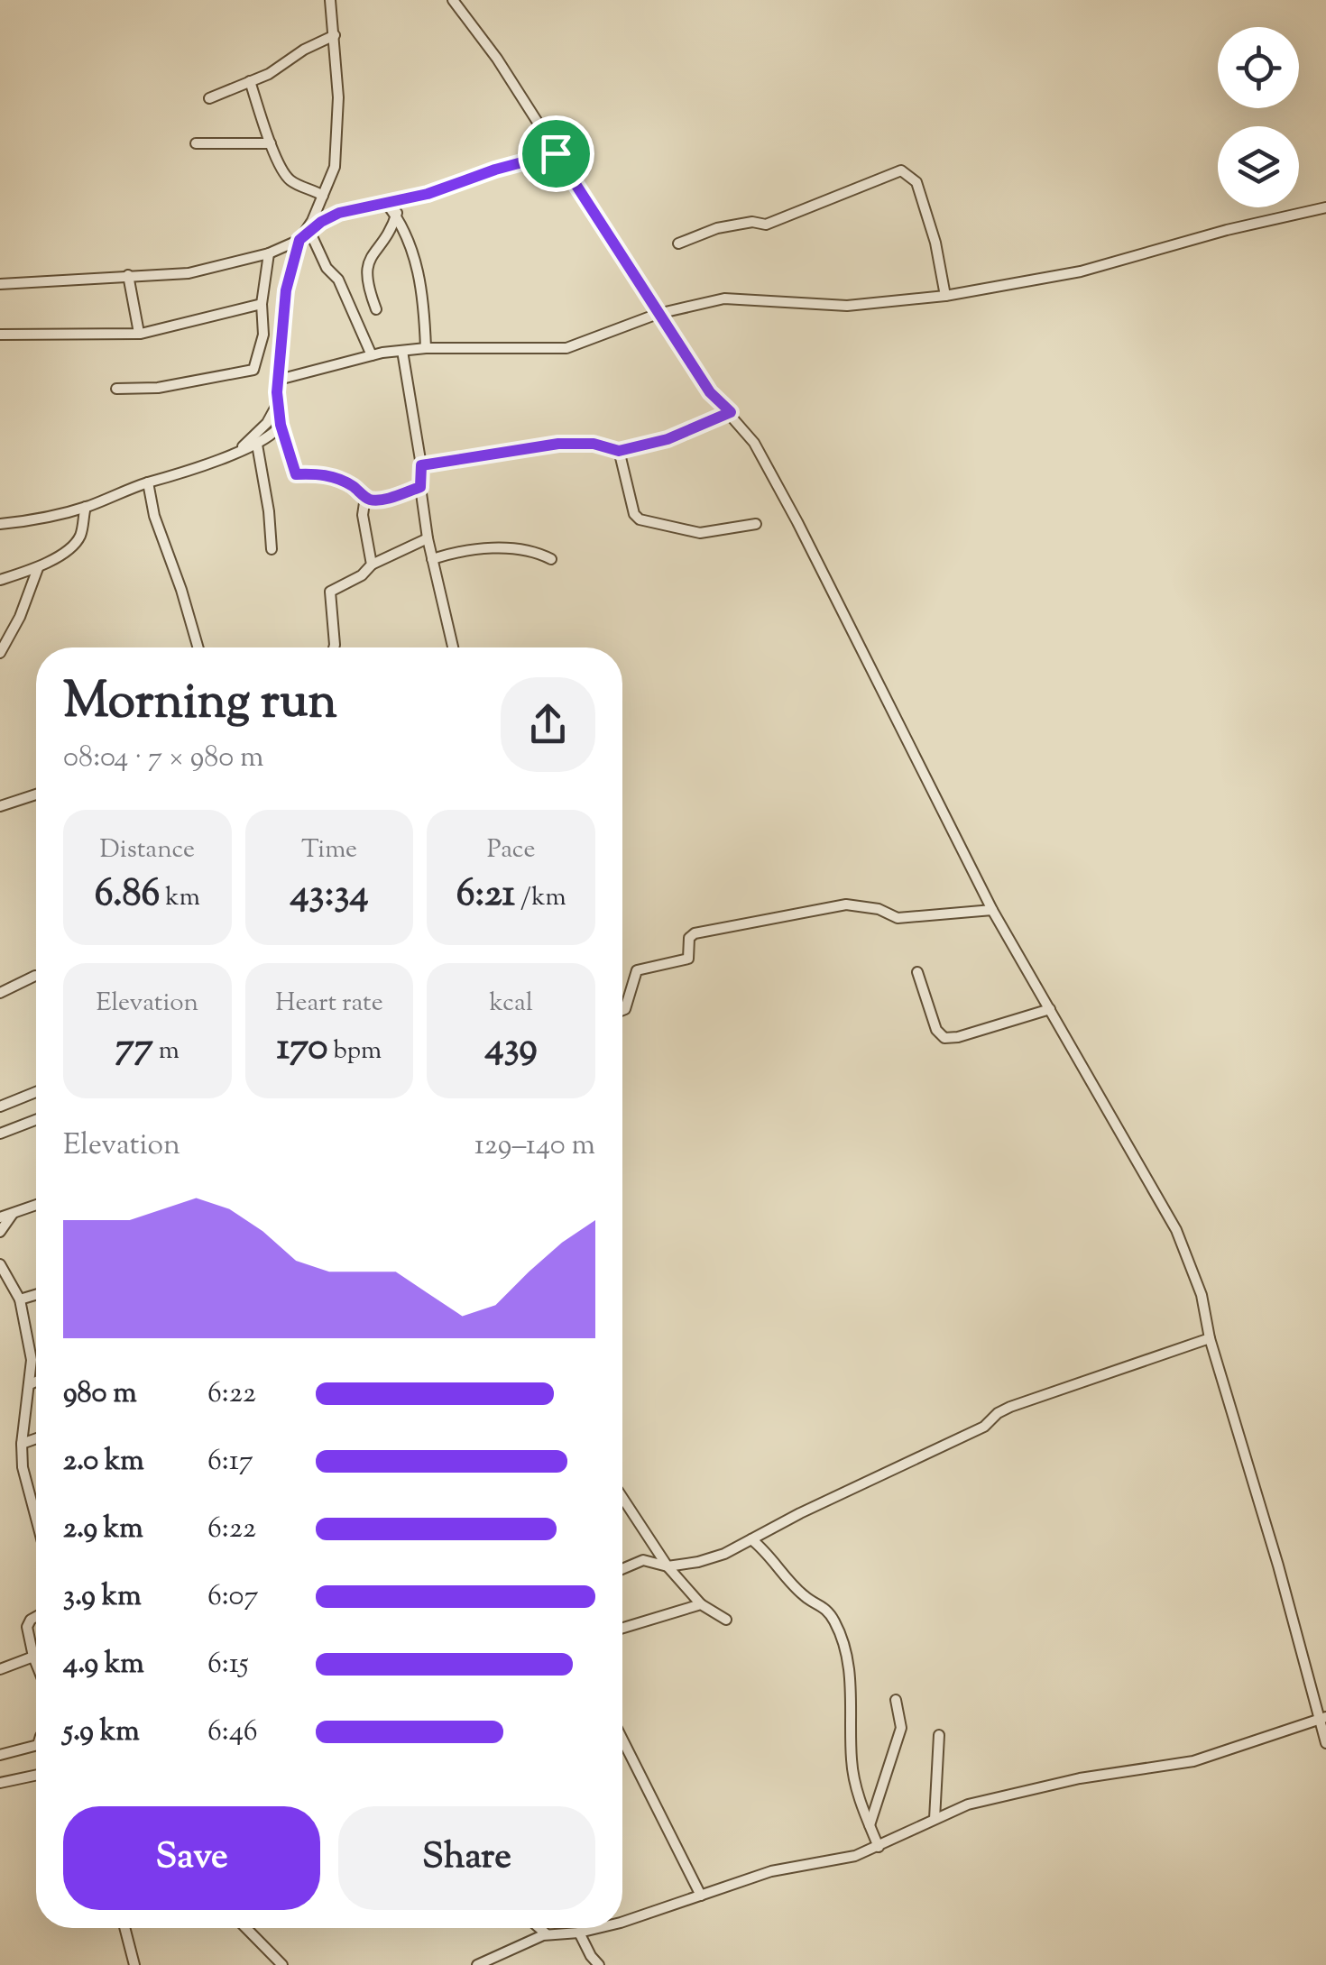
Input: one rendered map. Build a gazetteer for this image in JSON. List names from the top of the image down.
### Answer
{
  "page": {
    "heading": ["Morning run", "08:04 · 7 × 980 m"],
    "stats": [
      ["Distance", "6.86 km"],
      ["Time", "43:34"],
      ["Pace", "6:21 /km"],
      ["Elevation", "77 m"],
      ["Heart rate", "170 bpm"],
      ["kcal", "439"]
    ],
    "chart": ["Elevation", "129–140 m"],
    "list": [
      {
        "name": "980 m",
        "note": "6:22"
      },
      {
        "name": "2.0 km",
        "note": "6:17"
      },
      {
        "name": "2.9 km",
        "note": "6:22"
      },
      {
        "name": "3.9 km",
        "note": "6:07"
      },
      {
        "name": "4.9 km",
        "note": "6:15"
      },
      {
        "name": "5.9 km",
        "note": "6:46"
      }
    ],
    "buttons": ["Save", "Share"]
  }
}
